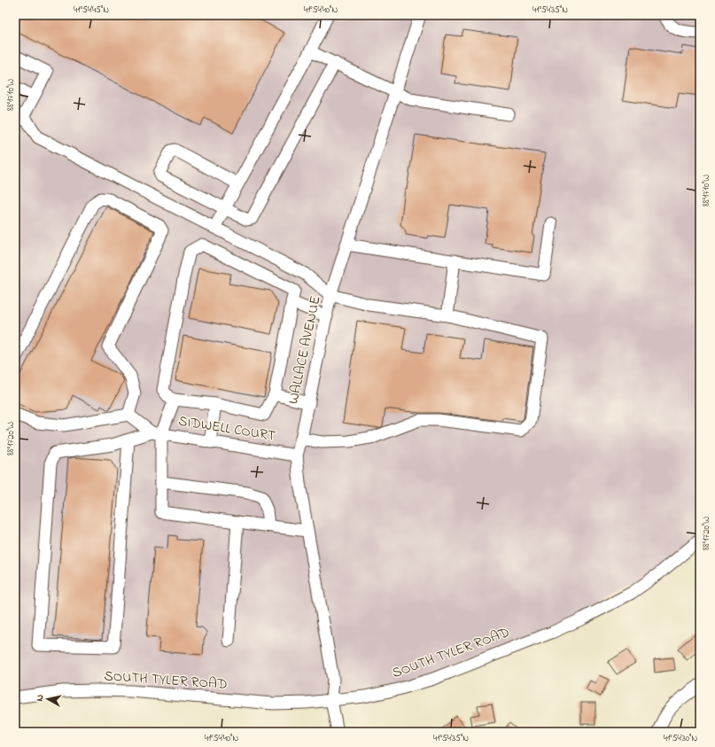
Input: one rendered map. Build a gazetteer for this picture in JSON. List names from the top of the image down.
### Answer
{
  "streets": {
    "street": ["WALLACE AVENUE", "SIDWELL COURT", "SOUTH TYLER ROAD"]
  },
  "crossings": [
    ["WALLACE AVENUE", "SIDWELL COURT"],
    ["WALLACE AVENUE", "SOUTH TYLER ROAD"]
  ],
  "north": "left",
  "coordinates": [
    "41°54'45\"N",
    "41°54'40\"N",
    "41°54'35\"N",
    "88°17'10\"W",
    "88°17'20\"W",
    "41°54'30\"N"
  ]
}
